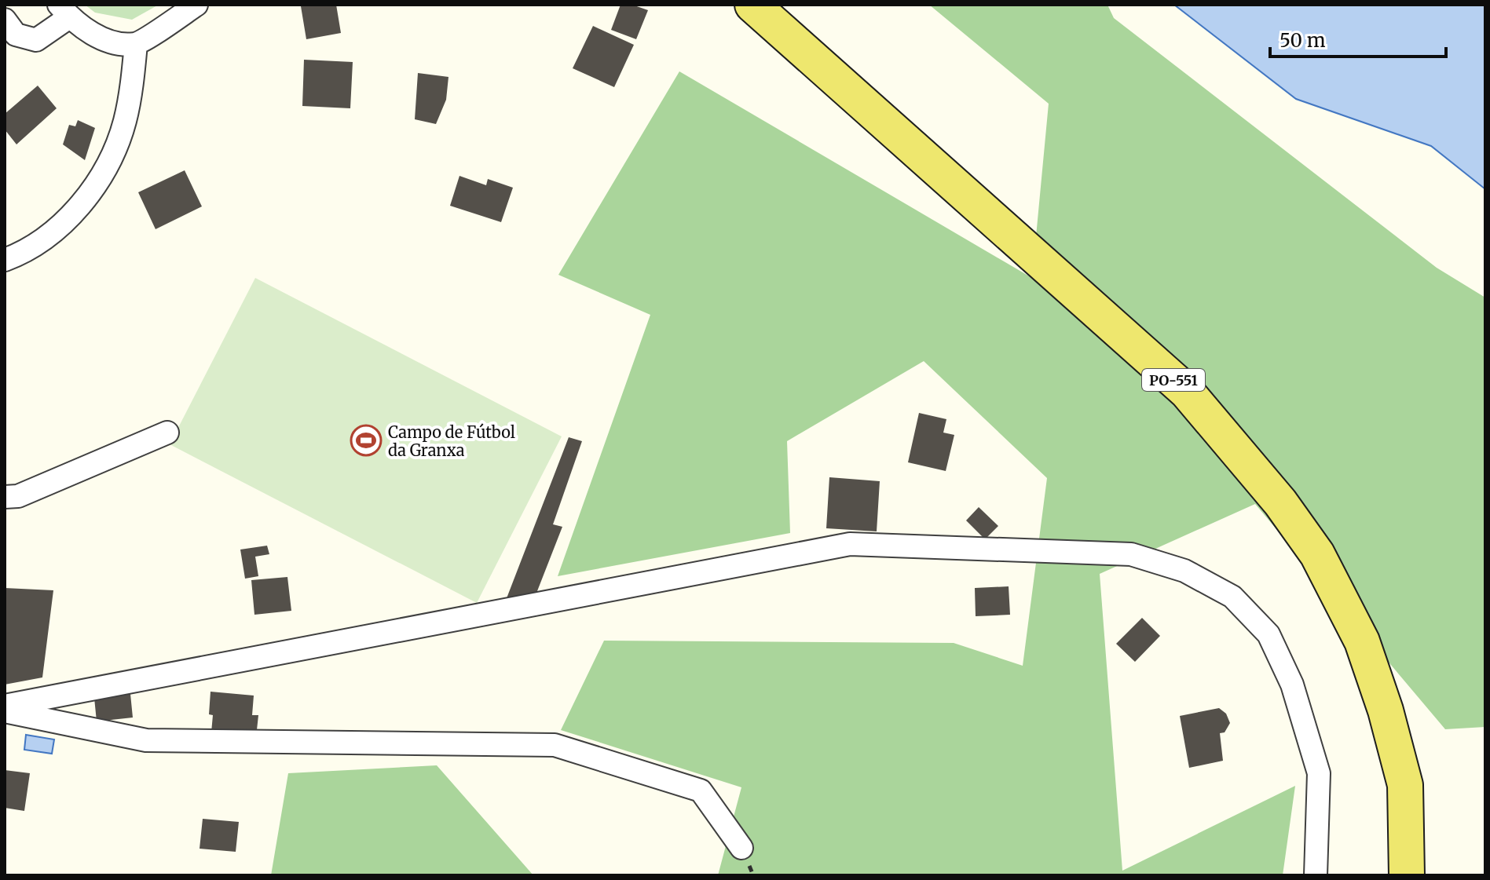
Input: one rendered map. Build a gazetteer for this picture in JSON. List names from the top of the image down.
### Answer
{
  "streets": {
    "main road": ["PO-551"]
  },
  "places": {
    "sports": ["Campo de Fútbol da Granxa"]
  },
  "scale_bar": "50 m"
}
